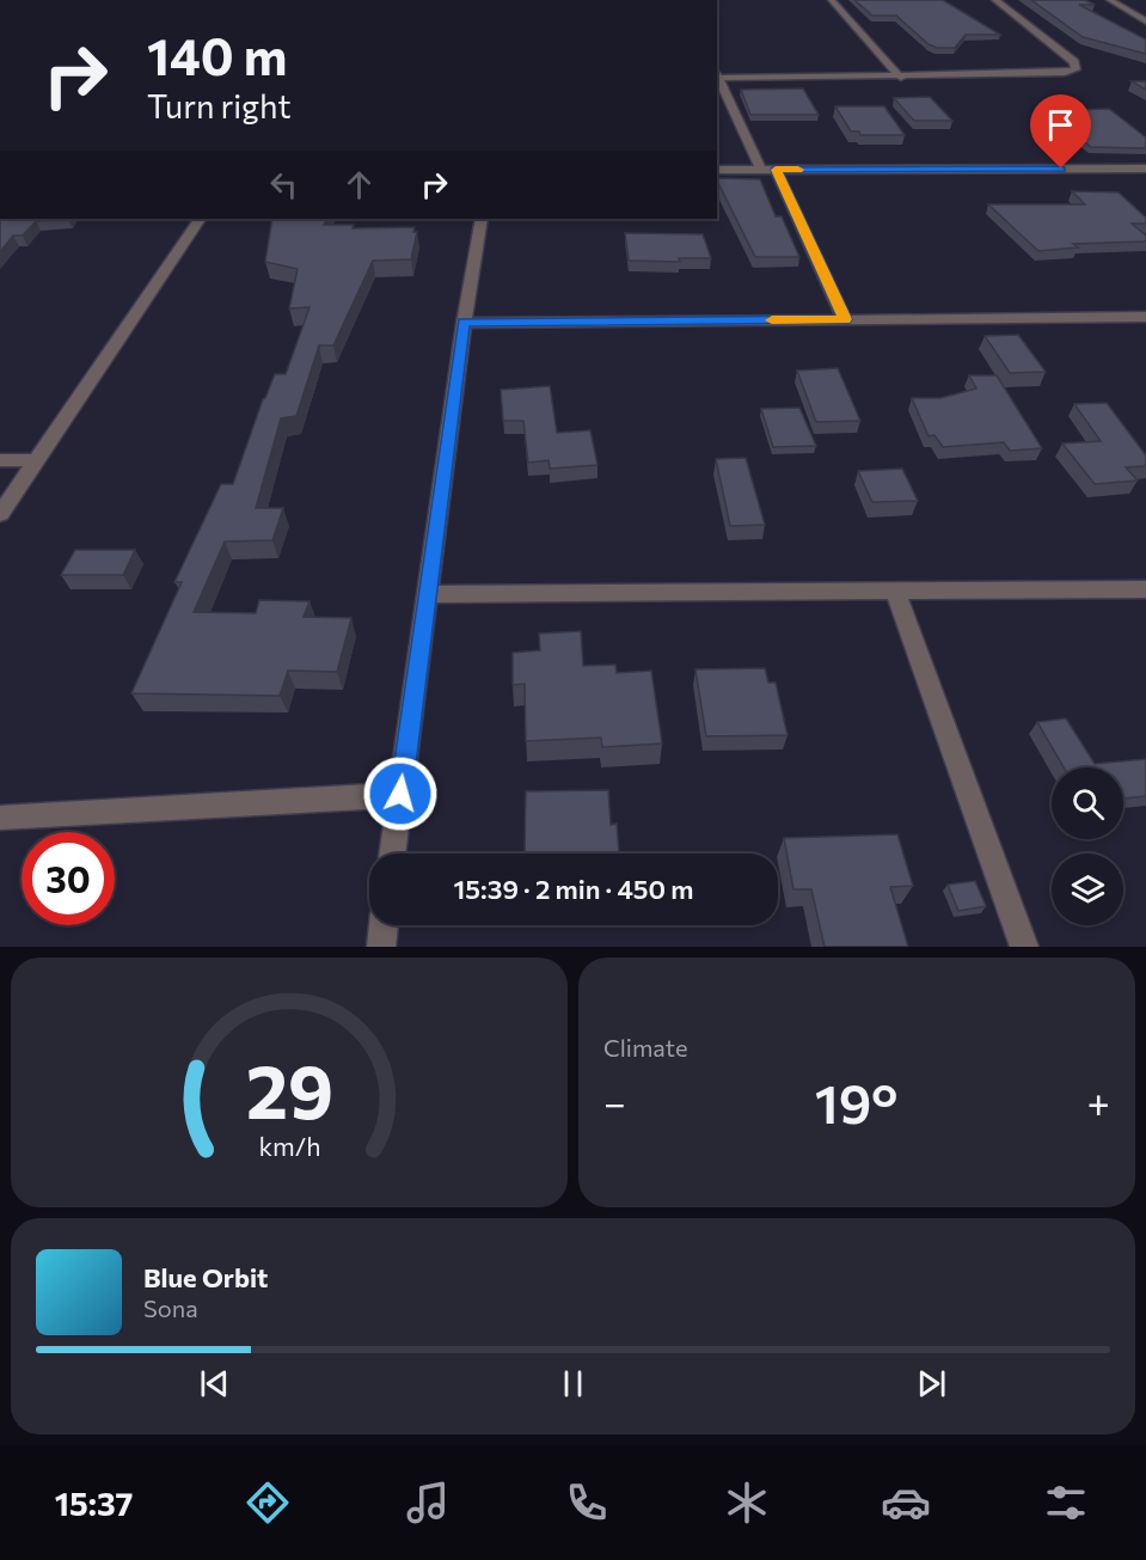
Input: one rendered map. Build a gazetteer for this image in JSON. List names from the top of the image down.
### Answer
{
  "page": {
    "turn": ["140 m", "Turn right"],
    "limit": "30",
    "trip": "15:39 · 2 min · 450 m",
    "tile": "Climate",
    "heat": ["−", "19°", "+"],
    "song": ["Blue Orbit", "Sona"],
    "tabs": "15:37",
    "gauge": ["29", "km/h"]
  }
}
